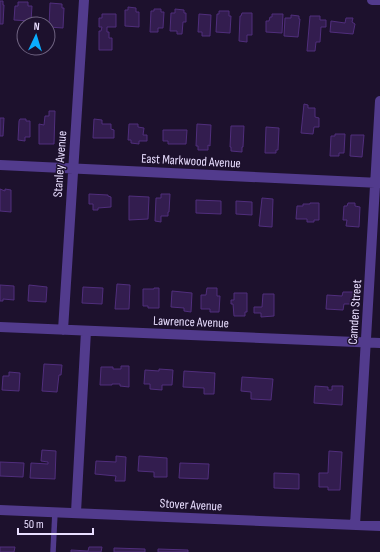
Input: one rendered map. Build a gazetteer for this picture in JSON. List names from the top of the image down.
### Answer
{
  "streets": {
    "street": [
      "East Markwood Avenue",
      "Stanley Avenue",
      "Camden Street",
      "Lawrence Avenue",
      "Stover Avenue"
    ]
  },
  "crossings": [
    ["East Markwood Avenue", "Stanley Avenue"],
    ["East Markwood Avenue", "Camden Street"],
    ["Stanley Avenue", "Lawrence Avenue"],
    ["Camden Street", "Lawrence Avenue"],
    ["Camden Street", "Stover Avenue"]
  ],
  "scale_bar": "50 m",
  "north": "top"
}
